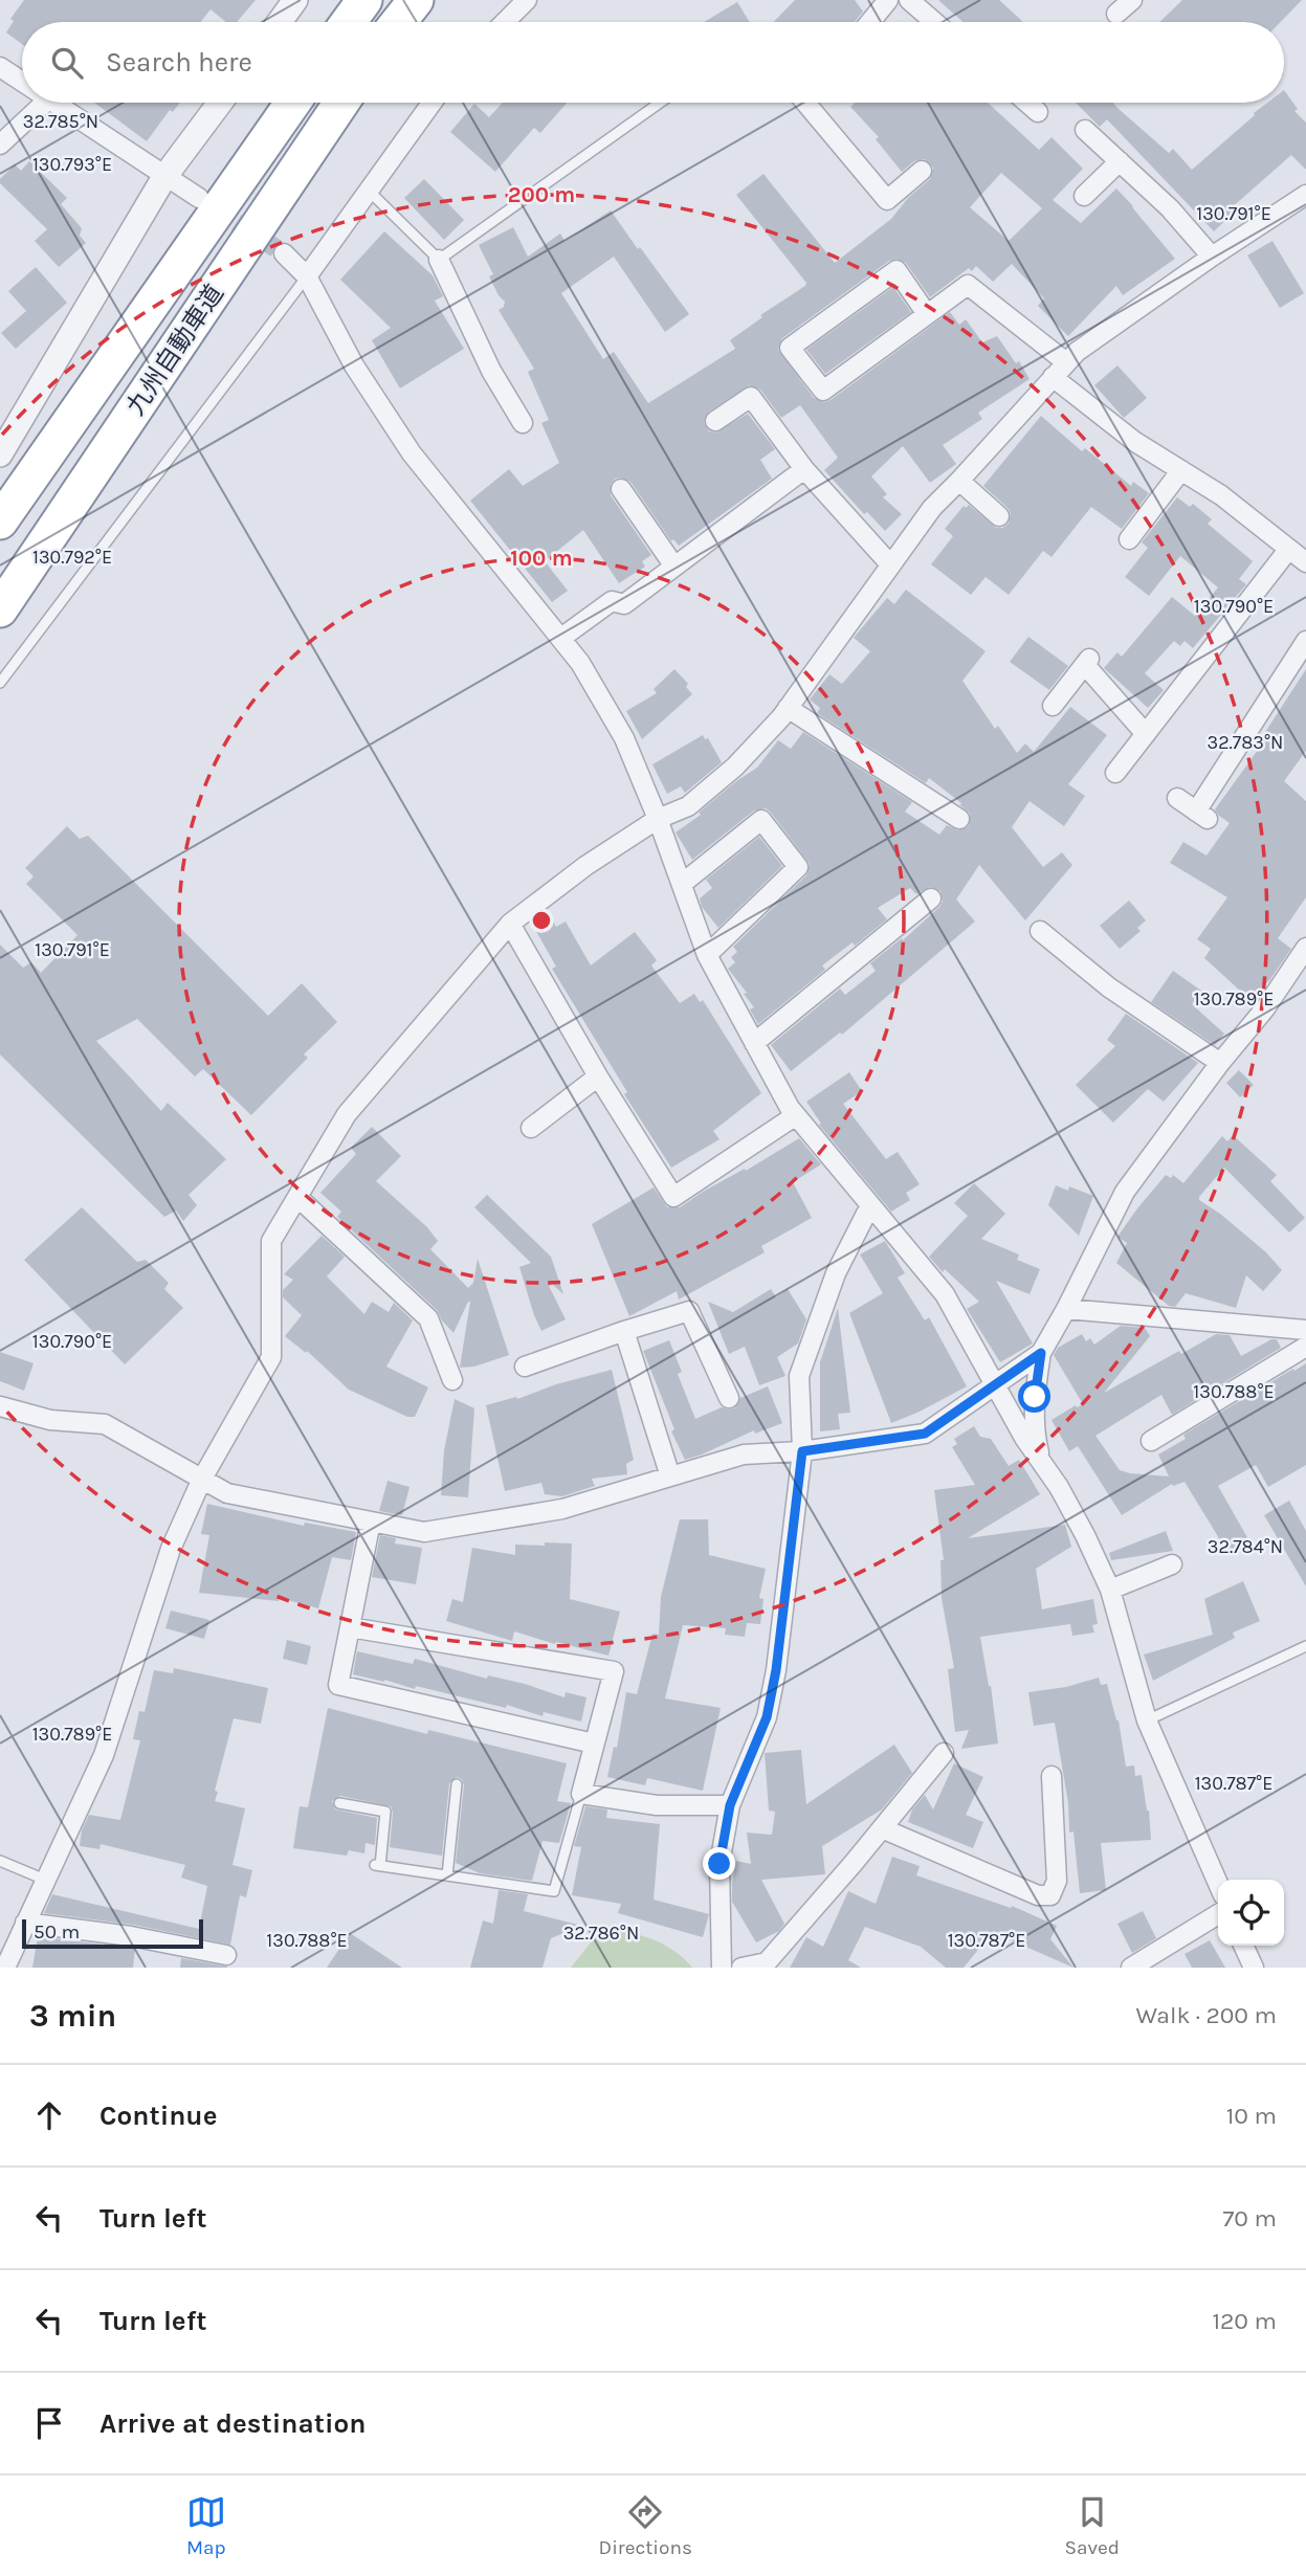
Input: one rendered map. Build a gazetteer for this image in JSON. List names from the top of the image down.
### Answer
{
  "streets": {
    "highway": ["九州自動車道"]
  },
  "scale_bar": "50 m",
  "page": {
    "search": "Search here",
    "scale": "50 m",
    "heading": ["3 min", "Walk · 200 m"],
    "list": [
      ["Continue", "10 m"],
      ["Turn left", "70 m"],
      ["Turn left", "120 m"],
      "Arrive at destination"
    ],
    "nav": ["Map", "Directions", "Saved"]
  },
  "coordinates": [
    "32.785°N",
    "130.793°E",
    "130.791°E",
    "130.792°E",
    "130.790°E",
    "32.783°N",
    "130.789°E",
    "130.788°E",
    "32.784°N",
    "130.787°E",
    "32.786°N"
  ],
  "rings": ["200 m", "100 m"]
}
